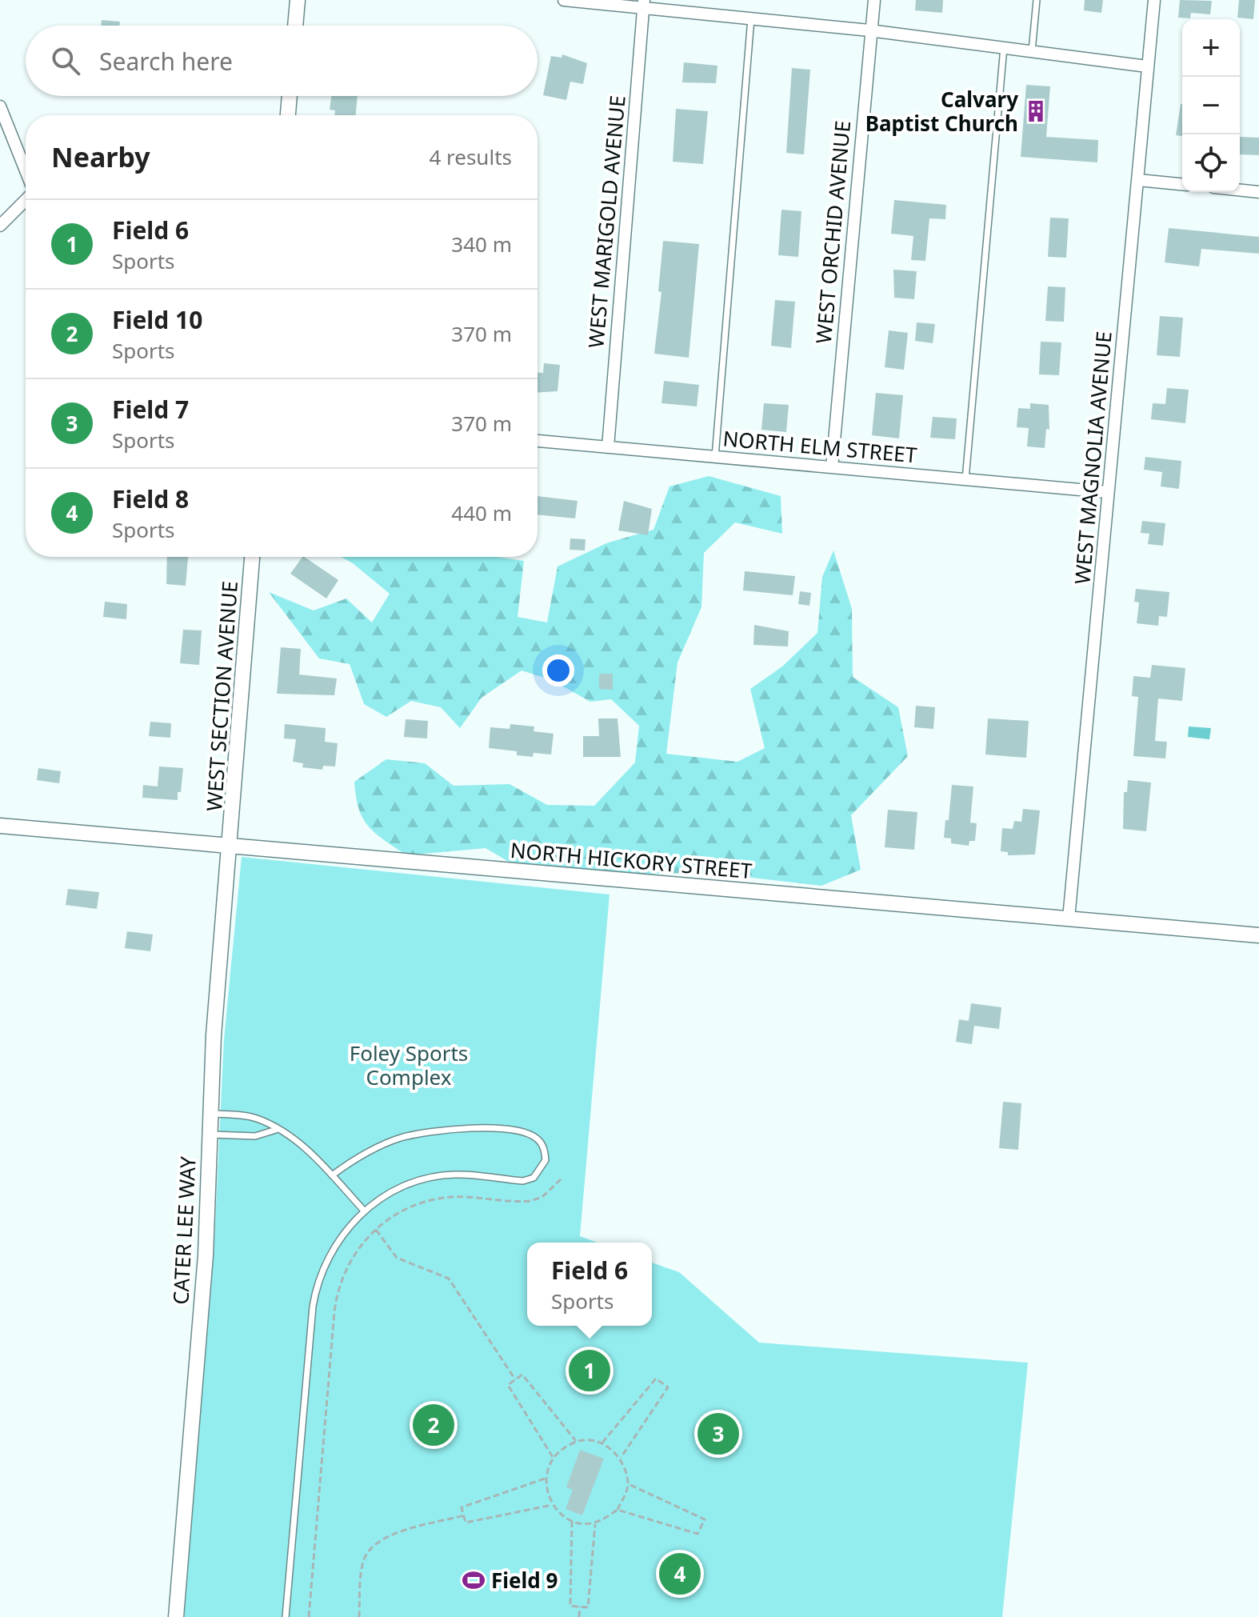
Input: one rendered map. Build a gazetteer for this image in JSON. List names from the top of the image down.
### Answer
{
  "streets": {
    "street": [
      "WEST MARIGOLD AVENUE",
      "WEST ORCHID AVENUE",
      "NORTH ELM STREET",
      "WEST MAGNOLIA AVENUE",
      "WEST SECTION AVENUE",
      "NORTH HICKORY STREET",
      "CATER LEE WAY"
    ]
  },
  "crossings": [
    ["WEST MARIGOLD AVENUE", "NORTH ELM STREET"],
    ["WEST ORCHID AVENUE", "NORTH ELM STREET"],
    ["NORTH ELM STREET", "WEST MAGNOLIA AVENUE"],
    ["WEST MAGNOLIA AVENUE", "NORTH HICKORY STREET"],
    ["WEST SECTION AVENUE", "NORTH HICKORY STREET"],
    ["WEST SECTION AVENUE", "CATER LEE WAY"],
    ["NORTH HICKORY STREET", "CATER LEE WAY"]
  ],
  "parks": ["Foley Sports Complex"],
  "places": {
    "building": ["Calvary Baptist Church"],
    "sports": ["Field 9"]
  },
  "page": {
    "map_buttons": ["+", "−"],
    "search": "Search here",
    "heading": ["Nearby", "4 results"],
    "list": [
      {
        "mark": "1",
        "name": "Field 6",
        "note": "Sports",
        "value": "340 m"
      },
      {
        "mark": "2",
        "name": "Field 10",
        "note": "Sports",
        "value": "370 m"
      },
      {
        "mark": "3",
        "name": "Field 7",
        "note": "Sports",
        "value": "370 m"
      },
      {
        "mark": "4",
        "name": "Field 8",
        "note": "Sports",
        "value": "440 m"
      }
    ],
    "popup": ["Field 6", "Sports"],
    "pins": [
      "1",
      "2",
      "3",
      "4"
    ]
  }
}
